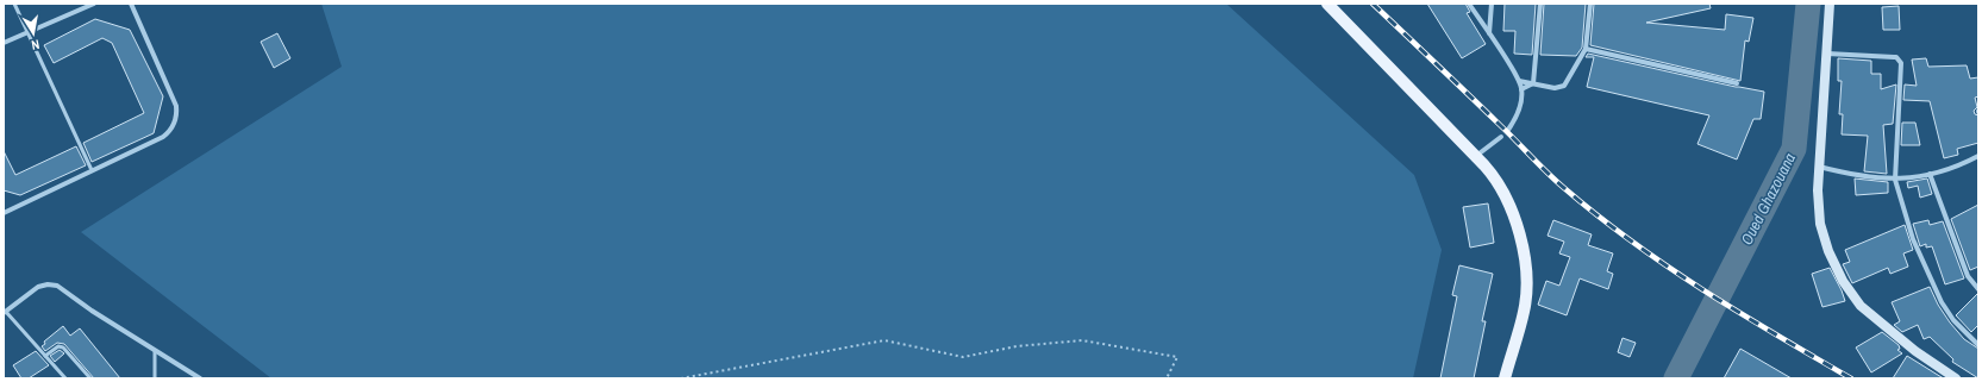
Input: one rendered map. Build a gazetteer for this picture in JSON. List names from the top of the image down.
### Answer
{
  "water": ["Oued Ghazouana"],
  "north": "bottom"
}
